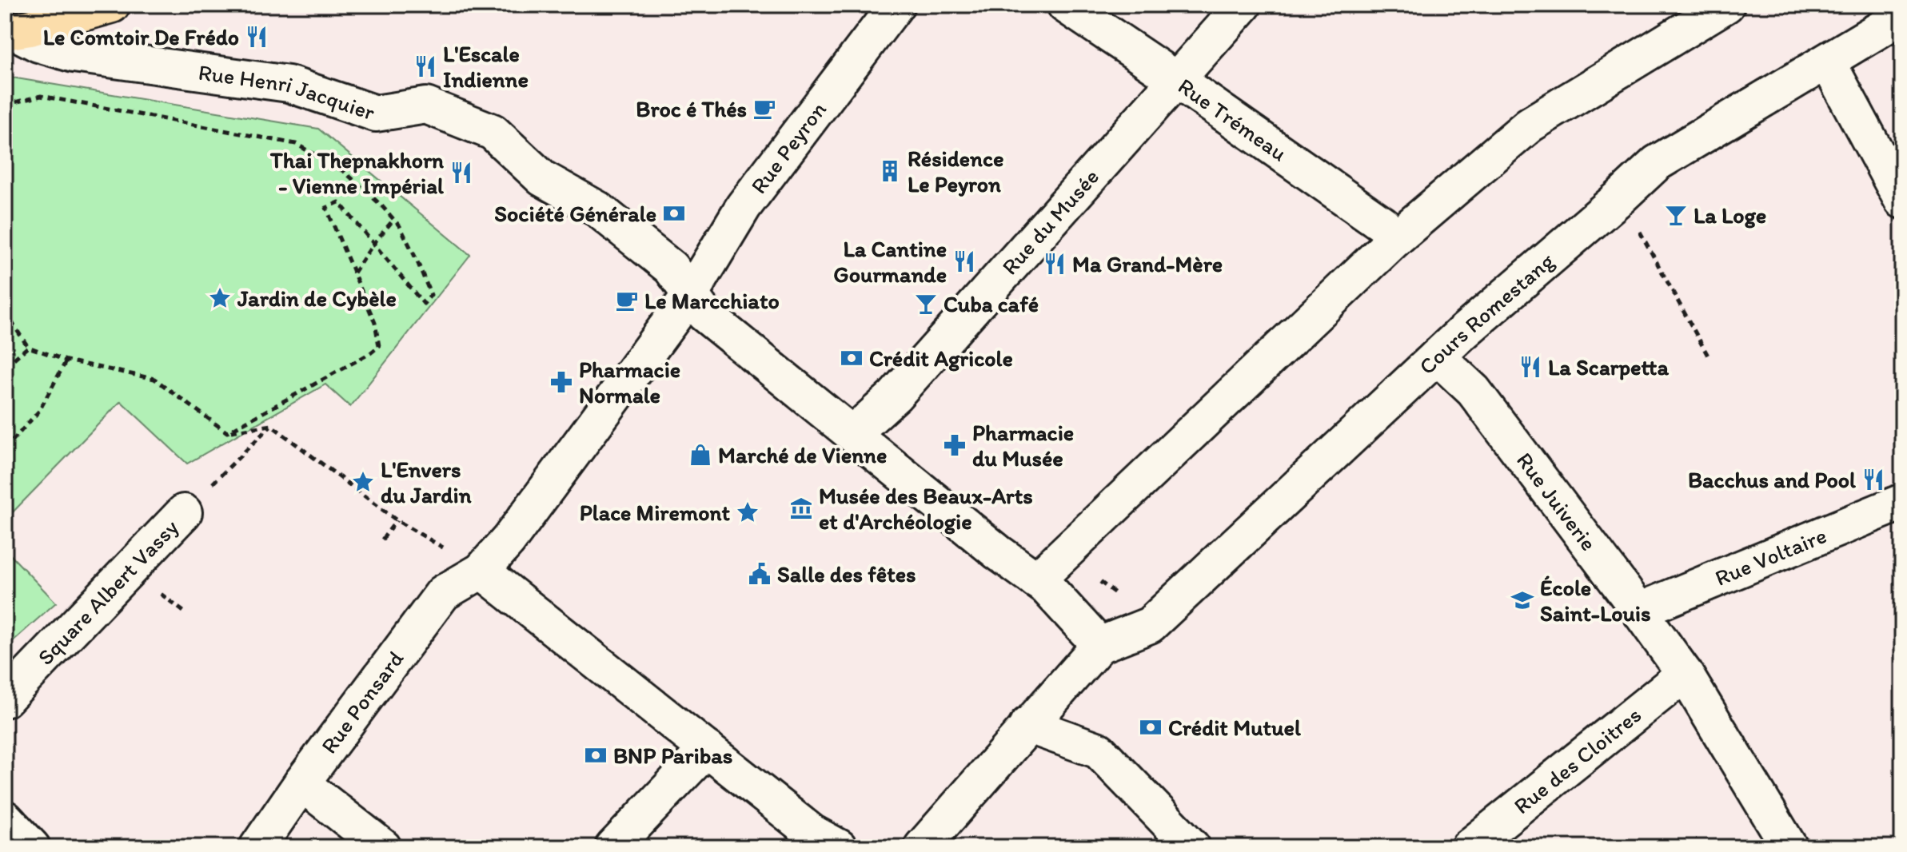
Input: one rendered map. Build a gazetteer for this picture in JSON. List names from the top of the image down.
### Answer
{
  "streets": {
    "street": [
      "Rue Henri Jacquier",
      "Rue Trémeau",
      "Rue Peyron",
      "Rue du Musée",
      "Cours Romestang",
      "Rue Juiverie",
      "Rue Voltaire",
      "Square Albert Vassy",
      "Rue Ponsard",
      "Rue des Cloitres"
    ]
  },
  "crossings": [
    ["Rue Henri Jacquier", "Rue Peyron"],
    ["Rue Trémeau", "Rue du Musée"],
    ["Cours Romestang", "Rue Juiverie"],
    ["Rue Juiverie", "Rue Voltaire"],
    ["Rue Juiverie", "Rue des Cloitres"]
  ],
  "places": {
    "restaurant": [
      "Le Comtoir De Frédo",
      "L'Escale Indienne",
      "Thai Thepnakhorn - Vienne Impérial",
      "La Cantine Gourmande",
      "Ma Grand-Mère",
      "La Scarpetta",
      "Bacchus and Pool"
    ],
    "cafe": ["Broc é Thés", "Le Marcchiato"],
    "building": ["Résidence Le Peyron"],
    "bank": [
      "Société Générale",
      "Crédit Agricole",
      "Crédit Mutuel",
      "BNP Paribas"
    ],
    "bar": ["La Loge", "Cuba café"],
    "place": ["Jardin de Cybèle", "L'Envers du Jardin", "Place Miremont"],
    "pharmacy": ["Pharmacie Normale", "Pharmacie du Musée"],
    "shop": ["Marché de Vienne"],
    "museum": ["Musée des Beaux-Arts et d'Archéologie"],
    "public building": ["Salle des fêtes"],
    "school or university": ["École Saint-Louis"]
  }
}
